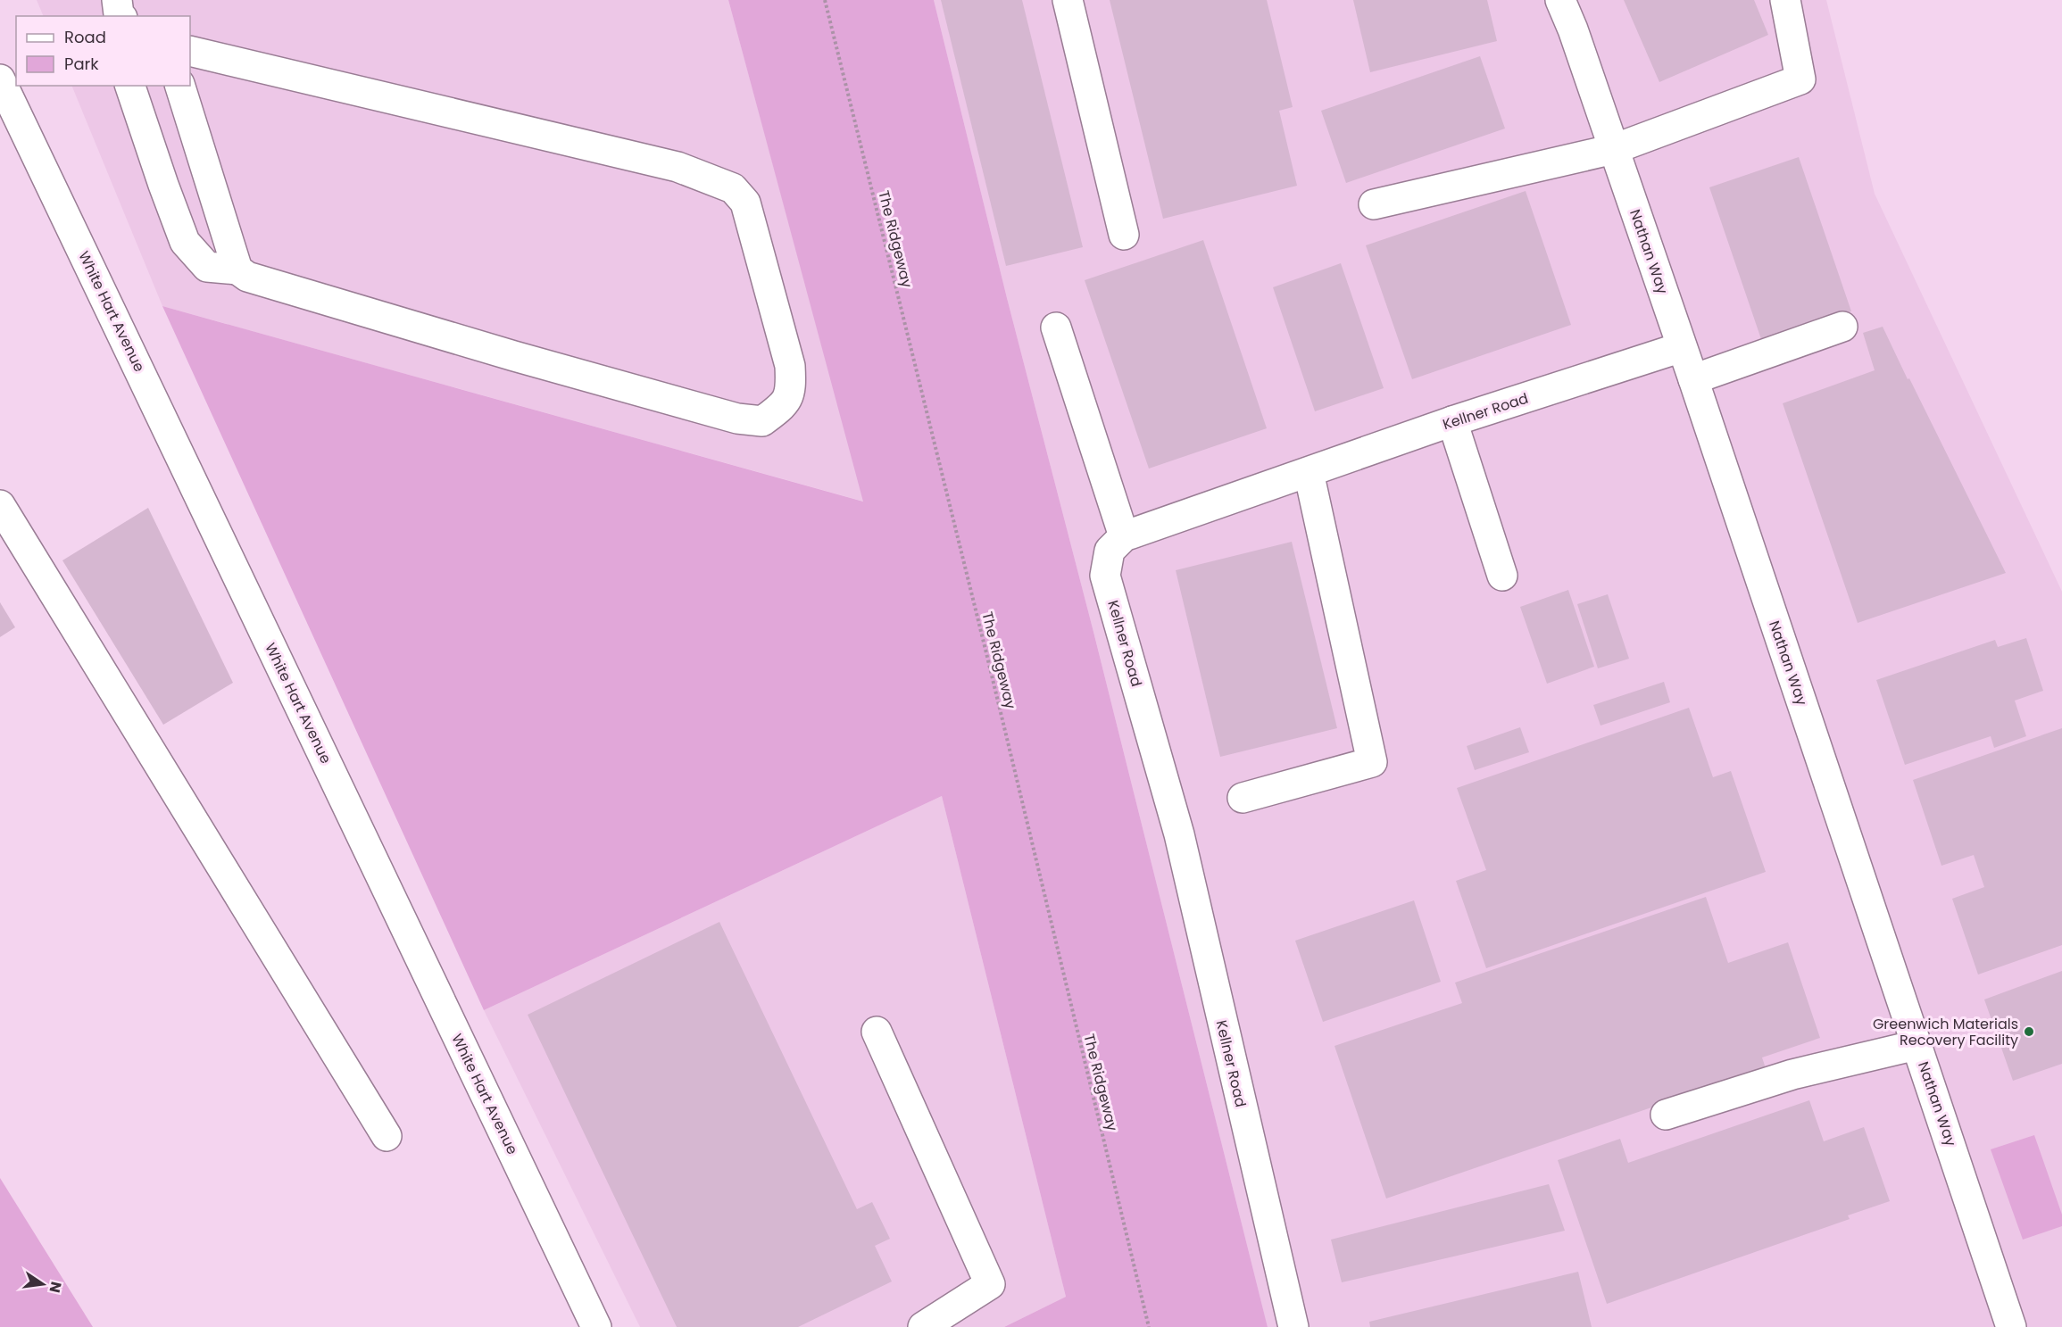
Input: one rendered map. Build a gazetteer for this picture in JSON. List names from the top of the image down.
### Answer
{
  "streets": {
    "street": ["Nathan Way", "White Hart Avenue", "Kellner Road"],
    "path": ["The Ridgeway"]
  },
  "crossings": [
    ["Nathan Way", "Kellner Road"]
  ],
  "places": ["Greenwich Materials Recovery Facility"],
  "legend": ["Road", "Park"],
  "north": "right"
}
